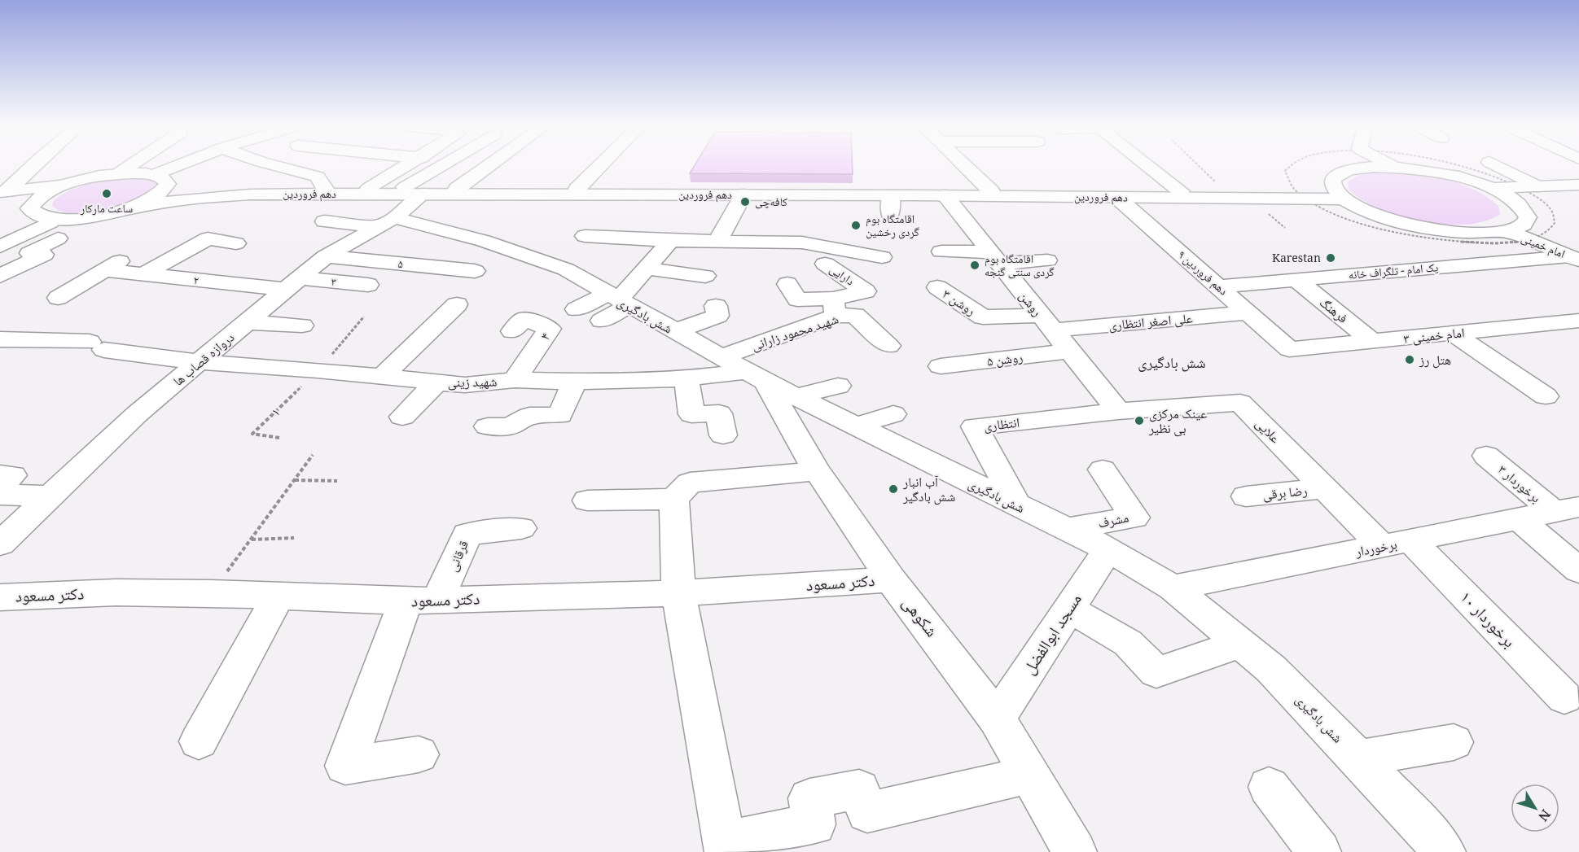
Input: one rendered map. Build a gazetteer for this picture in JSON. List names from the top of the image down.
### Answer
{
  "streets": {
    "street": [
      "دهم فروردین",
      "امام خمینی",
      "۵",
      "یک امام - تلگراف خانه",
      "دهم فروردین ۹",
      "دارایی",
      "۲",
      "۳",
      "روشن ۳",
      "روشن",
      "فرهنگ",
      "شش بادگیری",
      "علی اصغر انتظاری",
      "شهید محمود زارانی",
      "امام خمینی ۳",
      "۴",
      "دروازه قصاب ها",
      "روشن ۵",
      "شهید زینی",
      "انتظاری",
      "علایی",
      "برخوردار ۳",
      "رضا برقی",
      "مشرف",
      "برخوردار",
      "قرقانی",
      "دکتر مسعود",
      "شکوهی",
      "برخوردار ۱۰",
      "مسجد ابوالفضل"
    ],
    "path": ["۱"]
  },
  "crossings": [
    ["دهم فروردین", "دهم فروردین ۹"],
    ["دهم فروردین", "روشن"],
    ["دهم فروردین", "دروازه قصاب ها"],
    ["امام خمینی", "یک امام - تلگراف خانه"],
    ["۵", "دروازه قصاب ها"],
    ["یک امام - تلگراف خانه", "دهم فروردین ۹"],
    ["یک امام - تلگراف خانه", "فرهنگ"],
    ["دهم فروردین ۹", "علی اصغر انتظاری"],
    ["دهم فروردین ۹", "امام خمینی ۳"],
    ["دارایی", "شهید محمود زارانی"],
    ["۲", "۳"],
    ["۲", "دروازه قصاب ها"],
    ["۳", "دروازه قصاب ها"],
    ["روشن ۳", "روشن"],
    ["روشن ۳", "علی اصغر انتظاری"],
    ["روشن", "علی اصغر انتظاری"],
    ["روشن", "روشن ۵"],
    ["روشن", "انتظاری"],
    ["روشن", "علایی"],
    ["فرهنگ", "امام خمینی ۳"],
    ["شش بادگیری", "شهید محمود زارانی"],
    ["شش بادگیری", "دروازه قصاب ها"],
    ["شش بادگیری", "شهید زینی"],
    ["شش بادگیری", "انتظاری"],
    ["شش بادگیری", "مشرف"],
    ["شش بادگیری", "برخوردار"],
    ["شش بادگیری", "شکوهی"],
    ["شش بادگیری", "مسجد ابوالفضل"],
    ["۴", "شهید زینی"],
    ["دروازه قصاب ها", "شهید زینی"],
    ["شهید زینی", "۱"],
    ["شهید زینی", "شکوهی"],
    ["انتظاری", "علایی"],
    ["علایی", "رضا برقی"],
    ["علایی", "برخوردار"],
    ["علایی", "برخوردار ۱۰"],
    ["برخوردار ۳", "برخوردار"],
    ["برخوردار", "برخوردار ۱۰"],
    ["قرقانی", "دکتر مسعود"],
    ["دکتر مسعود", "شکوهی"],
    ["شکوهی", "مسجد ابوالفضل"]
  ],
  "districts": ["شش بادگیری"],
  "places": [
    "ساعت مارکار",
    "کافه‌چی",
    "اقامتگاه بوم گردی رخشین",
    "Karestan",
    "اقامتگاه بوم گردی سنتی گنجه",
    "هتل رز",
    "عینک مرکزی بی نظیر",
    "آب انبار شش بادگیر"
  ],
  "north": "bottom right"
}
